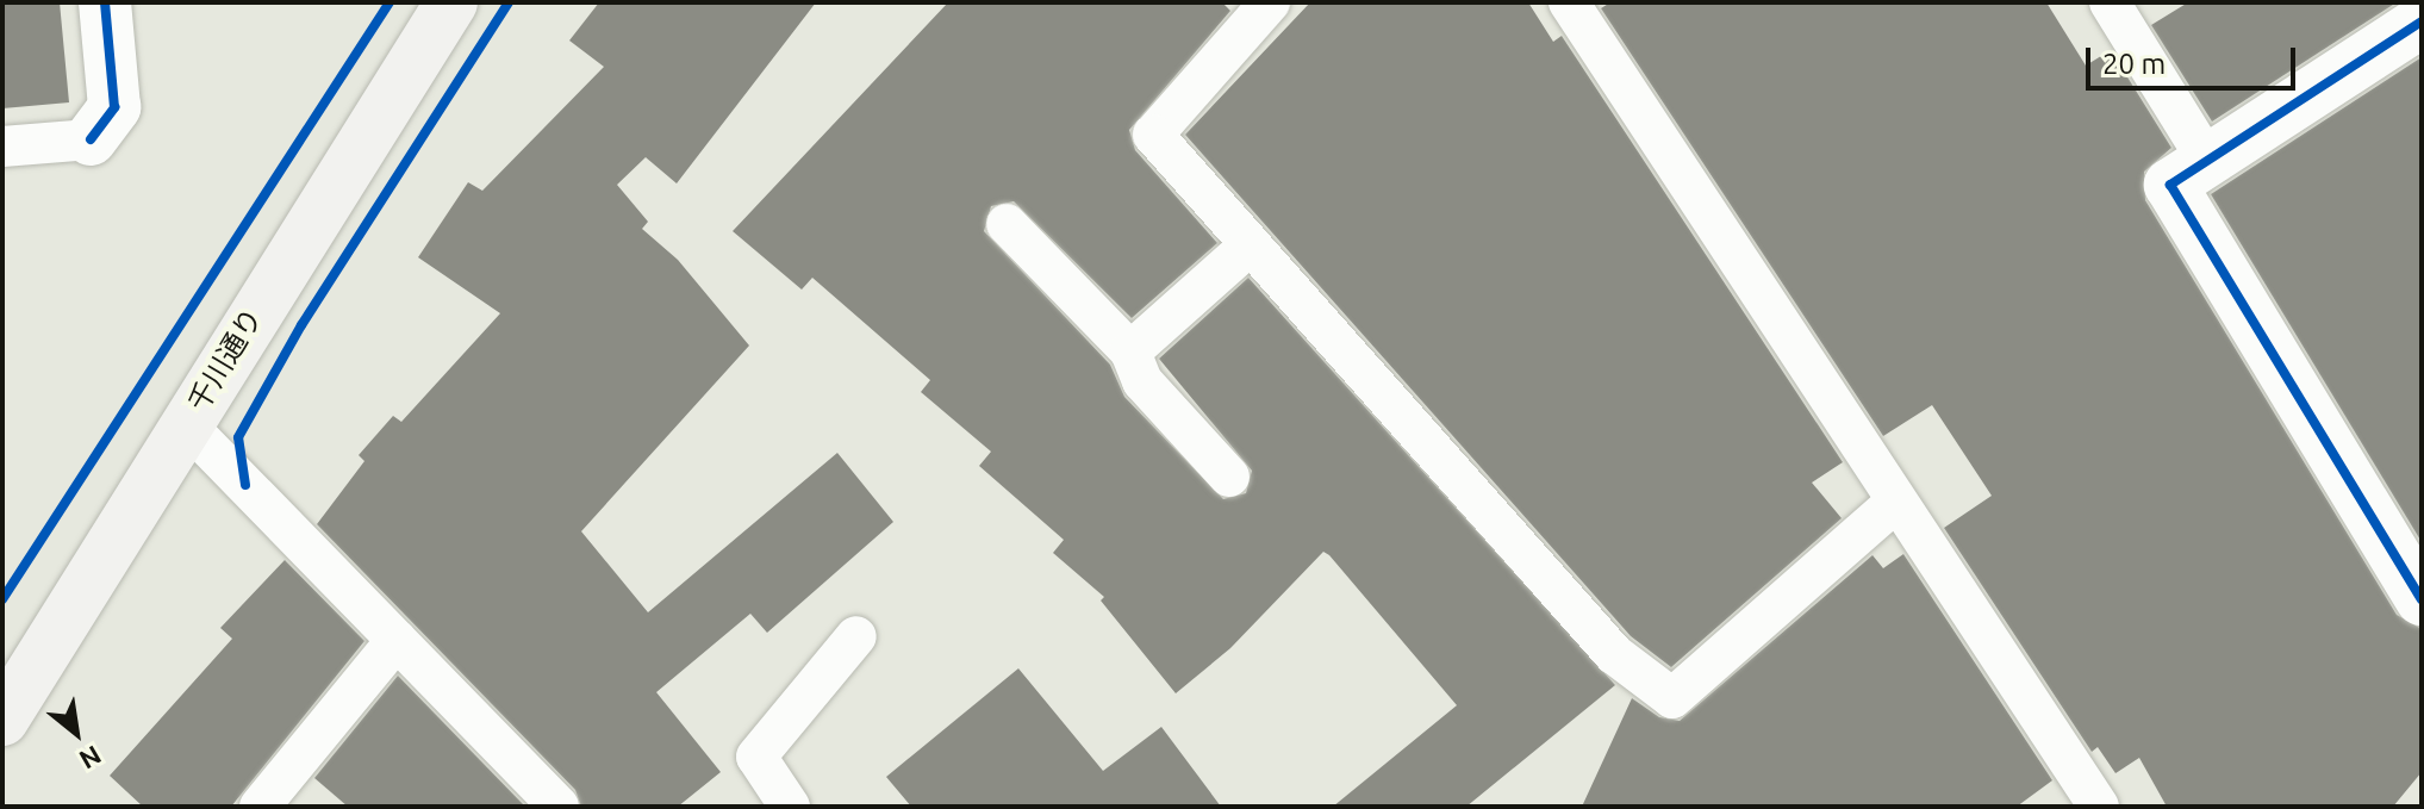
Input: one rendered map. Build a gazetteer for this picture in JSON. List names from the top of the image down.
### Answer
{
  "streets": {
    "main road": ["千川通り"]
  },
  "scale_bar": "20 m",
  "north": "bottom right"
}
